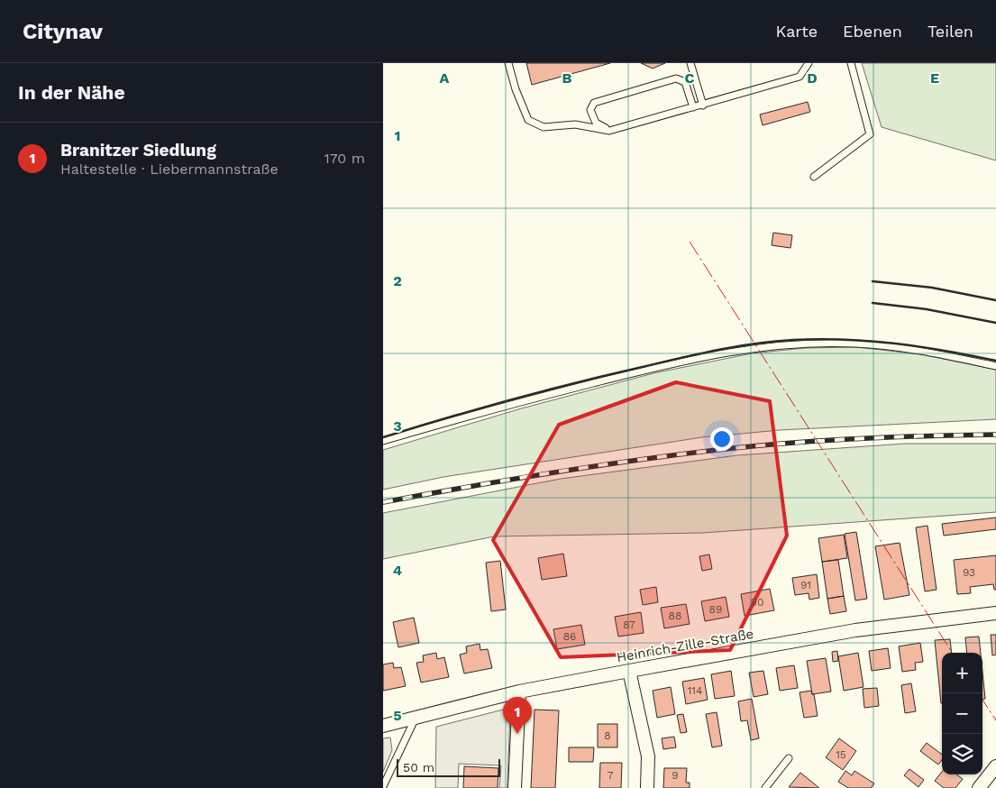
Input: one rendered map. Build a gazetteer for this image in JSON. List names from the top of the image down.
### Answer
{
  "streets": {
    "street": ["Heinrich-Zille-Straße"]
  },
  "house_numbers": [
    "93",
    "91",
    "90",
    "89",
    "88",
    "87",
    "86",
    "114",
    "8",
    "15",
    "7",
    "9"
  ],
  "scale_bar": "50 m",
  "page": {
    "header": "Citynav",
    "nav": ["Karte", "Ebenen", "Teilen"],
    "heading": "In der Nähe",
    "list": [
      {
        "mark": "1",
        "name": "Branitzer Siedlung",
        "note": "Haltestelle · Liebermannstraße",
        "value": "170 m"
      }
    ],
    "map_buttons": ["+", "−"],
    "pins": "1",
    "scale": "50 m"
  },
  "grid": {
    "columns": [
      "A",
      "B",
      "C",
      "D",
      "E"
    ],
    "rows": [
      "1",
      "2",
      "3",
      "4",
      "5"
    ]
  }
}
